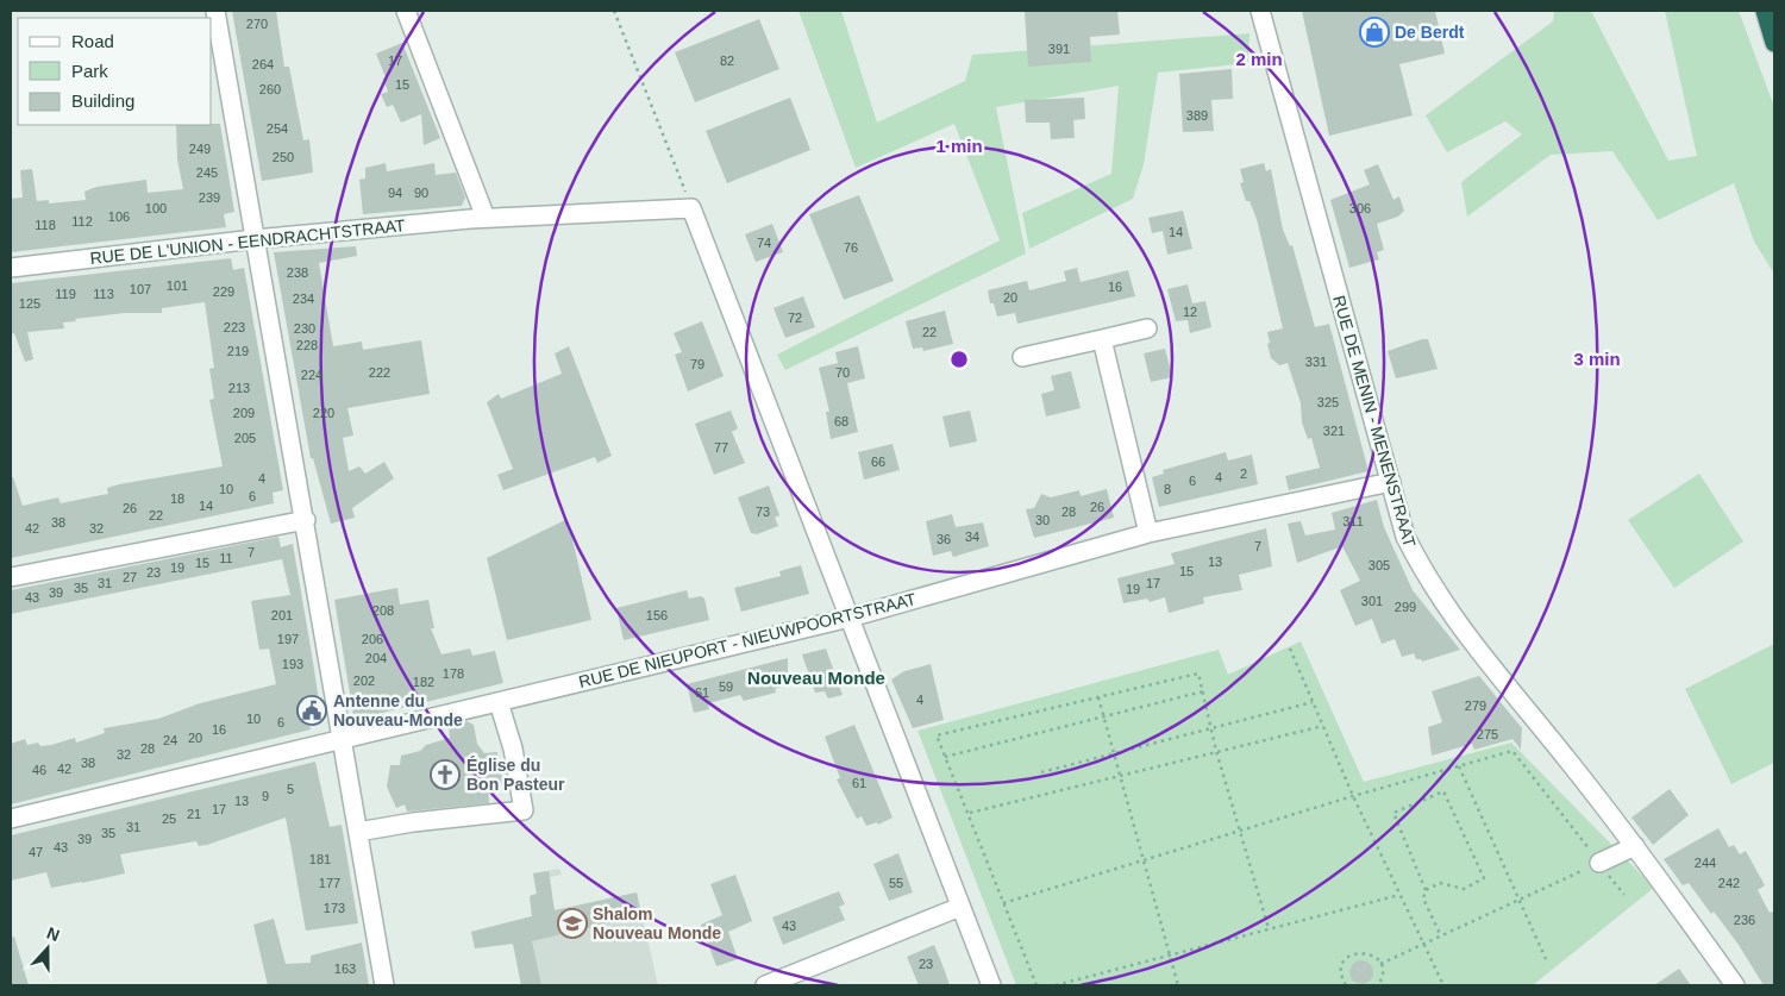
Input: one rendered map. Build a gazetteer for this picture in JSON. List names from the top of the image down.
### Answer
{
  "streets": {
    "street": ["RUE DE L'UNION - EENDRACHTSTRAAT", "RUE DE MENIN - MENENSTRAAT", "RUE DE NIEUPORT - NIEUWPOORTSTRAAT"]
  },
  "crossings": [
    ["RUE DE MENIN - MENENSTRAAT", "RUE DE NIEUPORT - NIEUWPOORTSTRAAT"]
  ],
  "districts": ["Nouveau Monde"],
  "places": {
    "shop": ["De Berdt"],
    "public building": ["Antenne du Nouveau-Monde"],
    "church": ["Église du Bon Pasteur"],
    "school or university": ["Shalom Nouveau Monde"]
  },
  "house_numbers": [
    "270",
    "391",
    "17",
    "82",
    "264",
    "15",
    "260",
    "389",
    "254",
    "249",
    "250",
    "245",
    "94",
    "90",
    "239",
    "100",
    "306",
    "106",
    "112",
    "118",
    "14",
    "74",
    "76",
    "238",
    "101",
    "16",
    "107",
    "229",
    "119",
    "113",
    "20",
    "234",
    "125",
    "12",
    "72",
    "223",
    "230",
    "22",
    "228",
    "219",
    "331",
    "79",
    "222",
    "70",
    "224",
    "213",
    "325",
    "209",
    "220",
    "68",
    "321",
    "205",
    "77",
    "66",
    "2",
    "4",
    "4",
    "6",
    "10",
    "8",
    "6",
    "18",
    "14",
    "26",
    "26",
    "73",
    "28",
    "22",
    "30",
    "311",
    "38",
    "42",
    "32",
    "34",
    "36",
    "7",
    "7",
    "11",
    "13",
    "15",
    "305",
    "19",
    "15",
    "23",
    "27",
    "31",
    "17",
    "35",
    "19",
    "39",
    "43",
    "301",
    "299",
    "208",
    "201",
    "156",
    "197",
    "206",
    "204",
    "193",
    "178",
    "202",
    "182",
    "59",
    "61",
    "4",
    "279",
    "10",
    "6",
    "16",
    "275",
    "20",
    "24",
    "28",
    "32",
    "38",
    "42",
    "46",
    "61",
    "5",
    "9",
    "13",
    "17",
    "21",
    "25",
    "31",
    "35",
    "39",
    "43",
    "47",
    "181",
    "244",
    "177",
    "55",
    "242",
    "173",
    "236",
    "43",
    "23",
    "163"
  ],
  "legend": ["Road", "Park", "Building"],
  "north": "top",
  "rings": ["2 min", "1 min", "3 min"]
}
